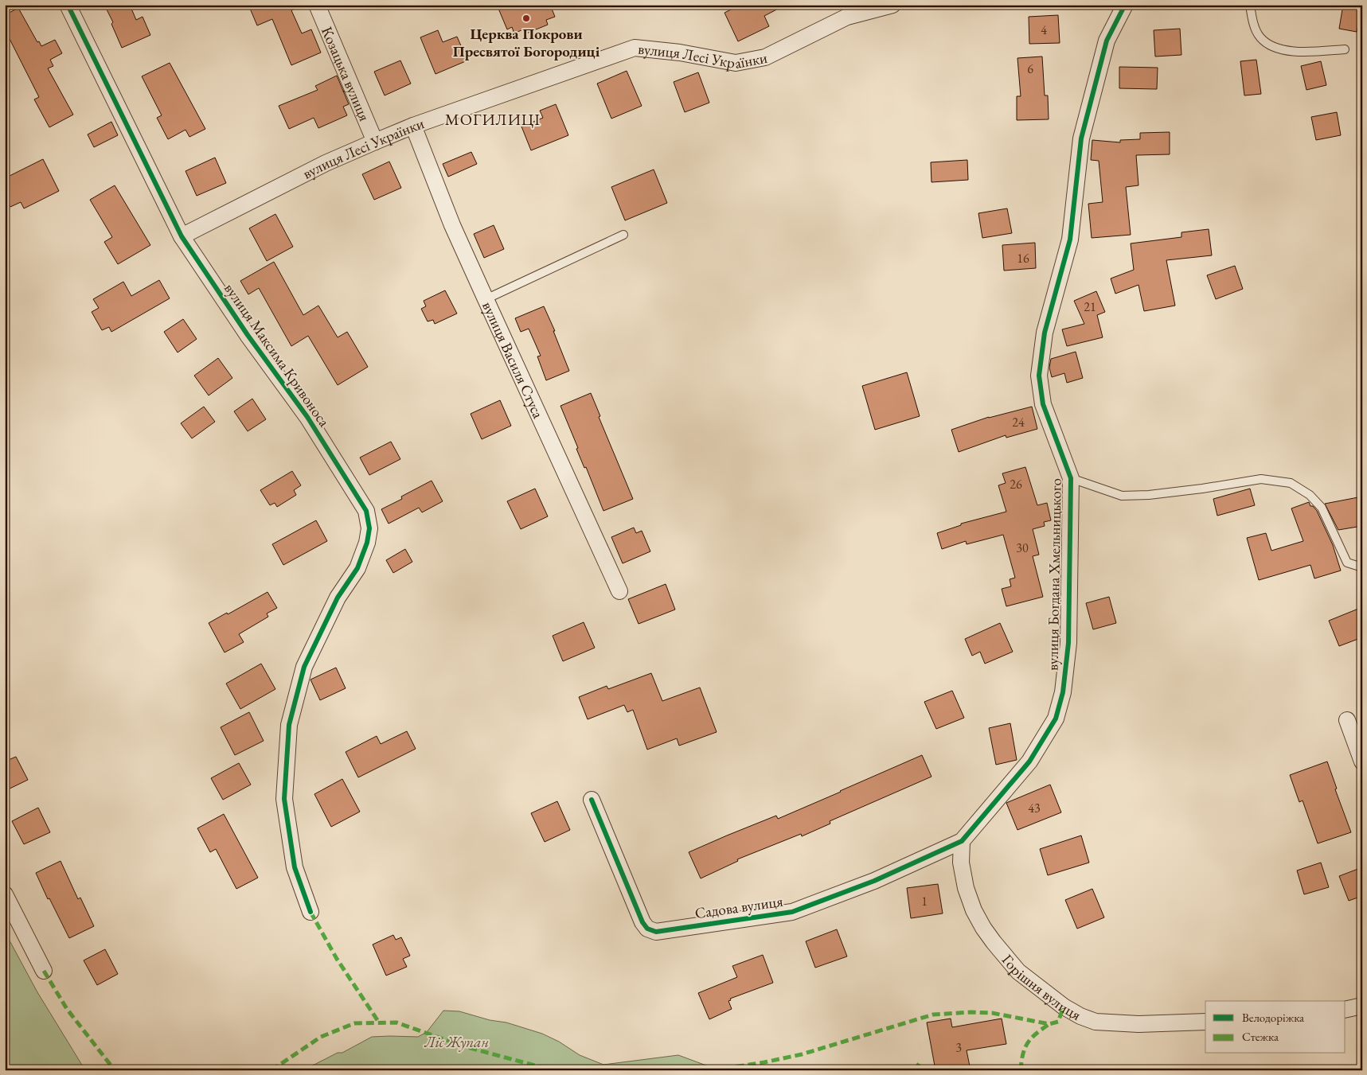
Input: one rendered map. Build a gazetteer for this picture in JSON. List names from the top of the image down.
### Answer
{
  "streets": {
    "street": [
      "вулиця Лесі Українки",
      "Козацька вулиця",
      "вулиця Максима Кривоноса",
      "вулиця Василя Стуса",
      "вулиця Богдана Хмельницького",
      "Садова вулиця",
      "Горішня вулиця"
    ]
  },
  "crossings": [
    ["вулиця Лесі Українки", "Козацька вулиця"],
    ["вулиця Лесі Українки", "вулиця Максима Кривоноса"],
    ["вулиця Лесі Українки", "вулиця Василя Стуса"],
    ["вулиця Богдана Хмельницького", "Садова вулиця"],
    ["вулиця Богдана Хмельницького", "Горішня вулиця"],
    ["Садова вулиця", "Горішня вулиця"]
  ],
  "districts": ["МОГИЛИЦІ"],
  "parks": ["Ліс Жупан"],
  "places": ["Церква Покрови Пресвятої Богородиці"],
  "house_numbers": [
    "4",
    "6",
    "16",
    "21",
    "24",
    "26",
    "30",
    "43",
    "1",
    "3"
  ],
  "legend": ["Велодоріжка", "Стежка"]
}
